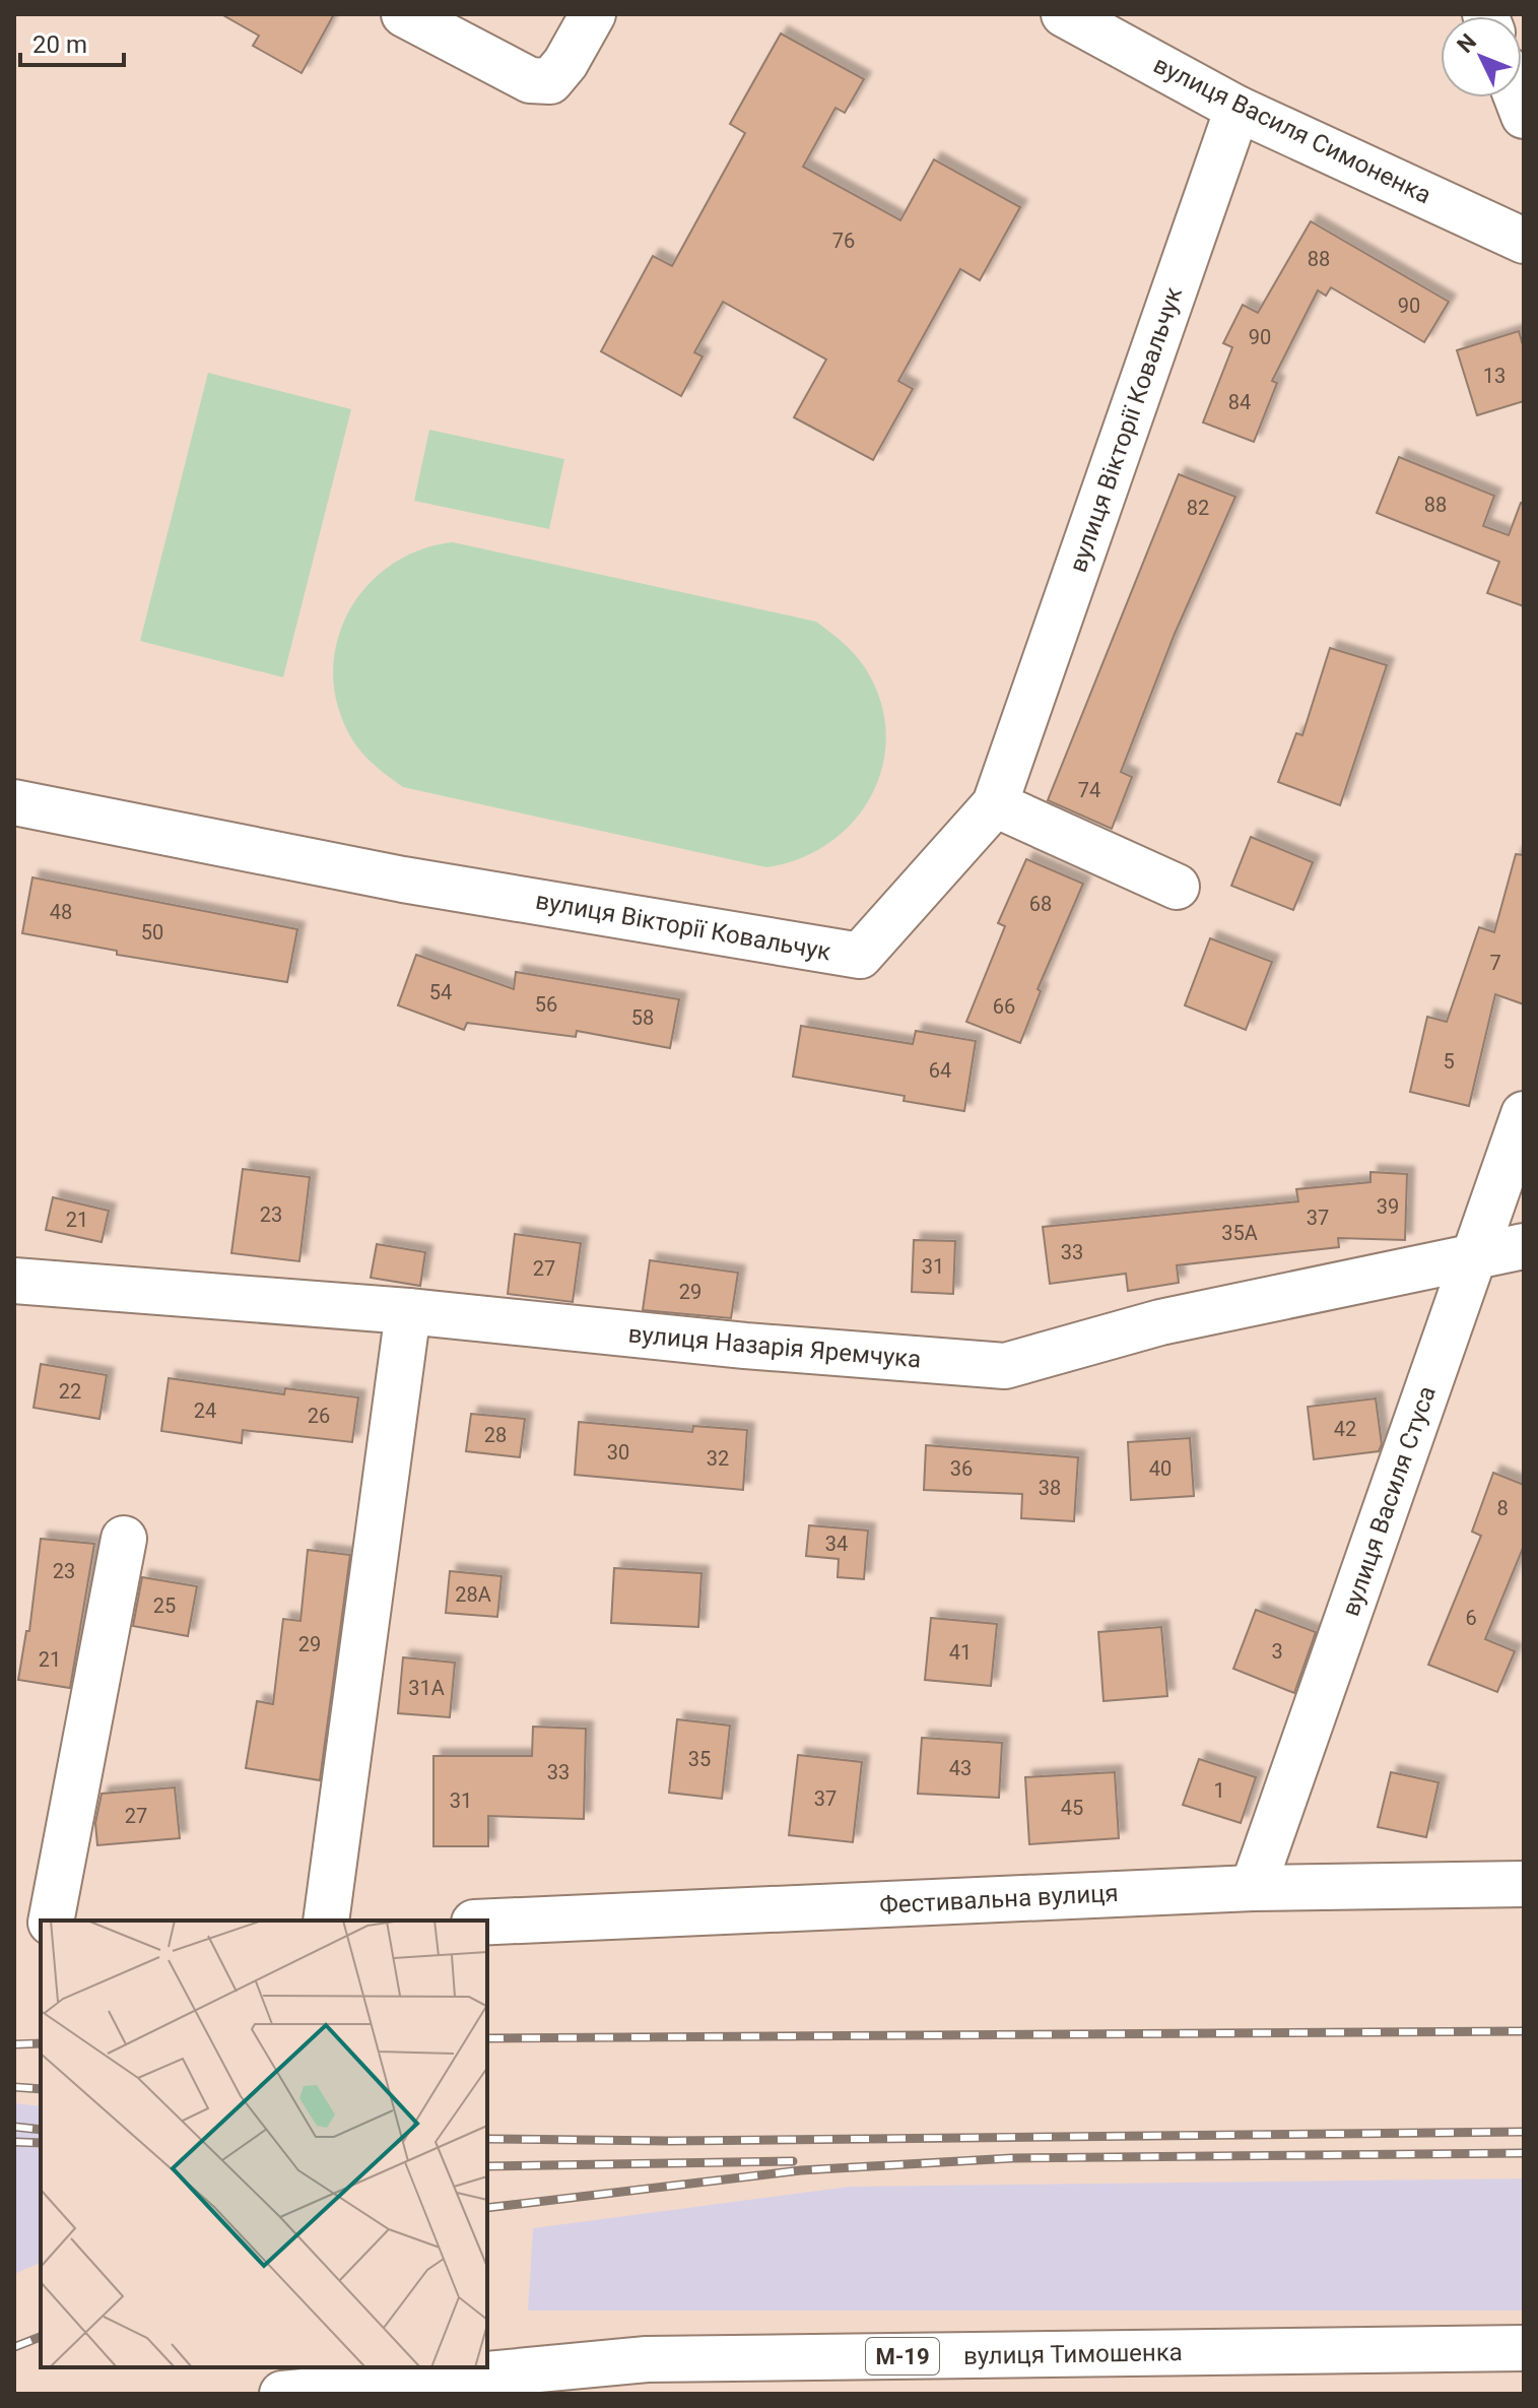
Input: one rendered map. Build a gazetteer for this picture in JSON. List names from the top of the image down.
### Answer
{
  "streets": {
    "main road": [
      "вулиця Василя Симоненка",
      "вулиця Вікторії Ковальчук",
      "вулиця Назарія Яремчука",
      "вулиця Василя Стуса",
      "Фестивальна вулиця",
      "вулиця Тимошенка",
      "М-19"
    ]
  },
  "crossings": [
    ["вулиця Василя Симоненка", "вулиця Вікторії Ковальчук"],
    ["вулиця Назарія Яремчука", "вулиця Василя Стуса"],
    ["вулиця Василя Стуса", "Фестивальна вулиця"]
  ],
  "house_numbers": [
    "76",
    "88",
    "90",
    "90",
    "13",
    "84",
    "88",
    "82",
    "74",
    "68",
    "48",
    "50",
    "7",
    "54",
    "56",
    "66",
    "58",
    "5",
    "64",
    "39",
    "23",
    "37",
    "21",
    "35А",
    "33",
    "31",
    "27",
    "29",
    "22",
    "24",
    "26",
    "42",
    "28",
    "30",
    "32",
    "36",
    "40",
    "38",
    "8",
    "34",
    "23",
    "28А",
    "25",
    "6",
    "29",
    "3",
    "41",
    "21",
    "31А",
    "35",
    "43",
    "33",
    "1",
    "37",
    "31",
    "45",
    "27"
  ],
  "scale_bar": "20 m",
  "north": "top left"
}
